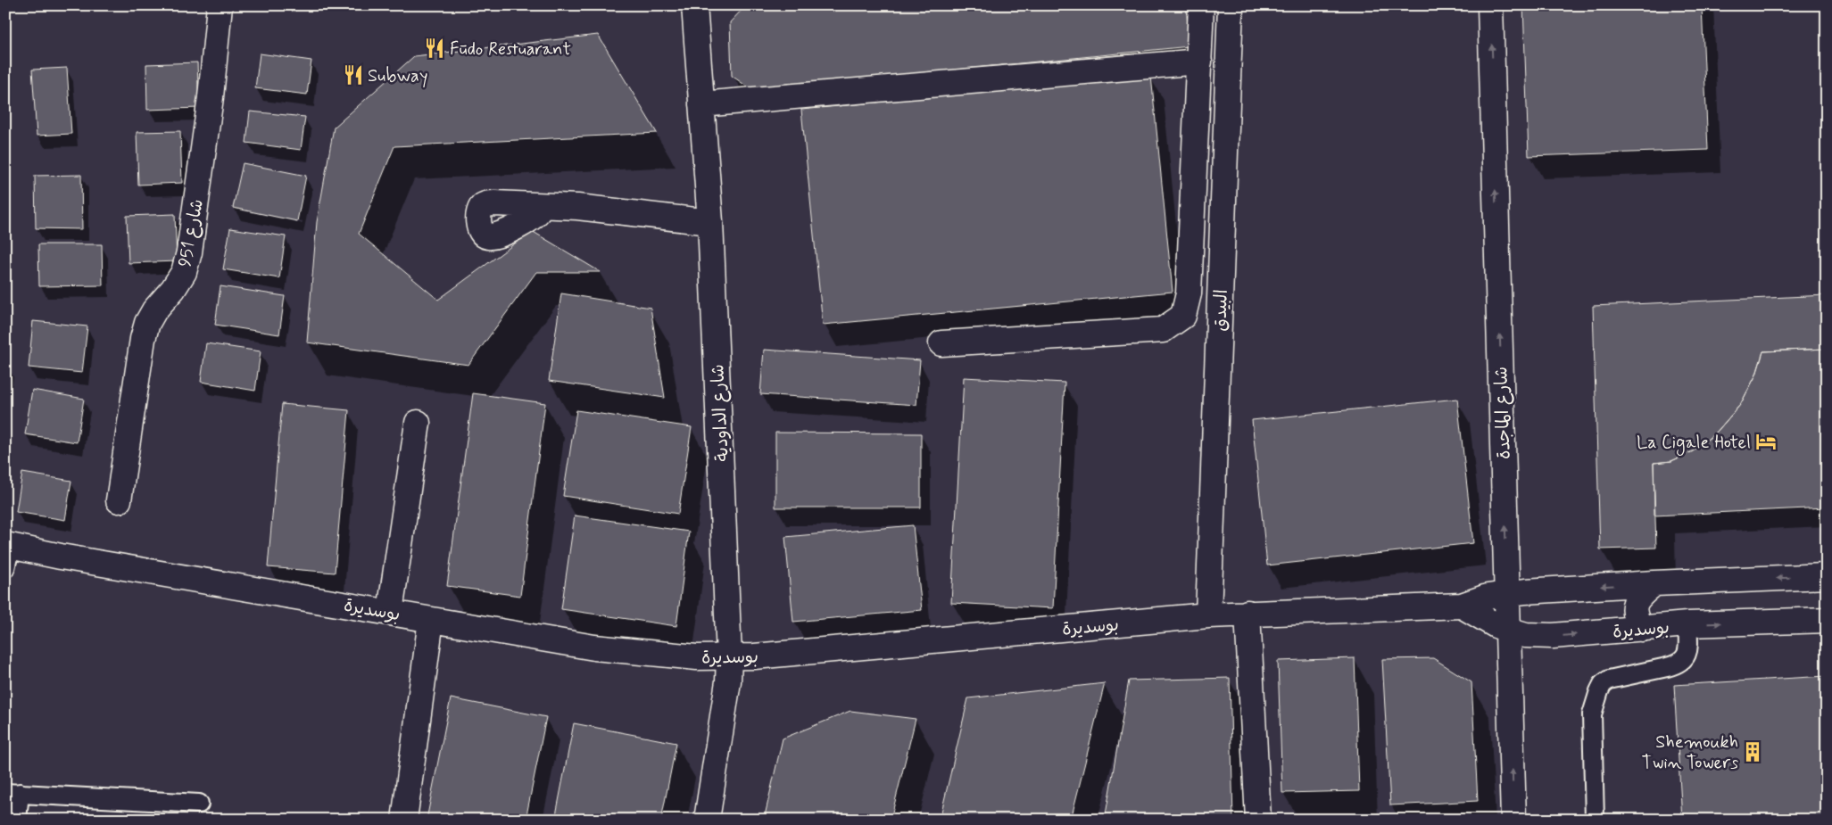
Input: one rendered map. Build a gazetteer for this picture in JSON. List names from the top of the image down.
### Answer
{
  "streets": {
    "street": [
      "شارع 951",
      "البيدق",
      "شارع الداودية",
      "شارع الماجدة",
      "بوسديرة"
    ]
  },
  "crossings": [
    ["البيدق", "بوسديرة"],
    ["شارع الداودية", "بوسديرة"],
    ["شارع الماجدة", "بوسديرة"]
  ],
  "one_way": ["شارع الماجدة"],
  "places": {
    "restaurant": ["Fūdo Restuarant", "Subway"],
    "hotel": ["La Cigale Hotel"],
    "building": ["Shemoukh Twin Towers"]
  }
}
